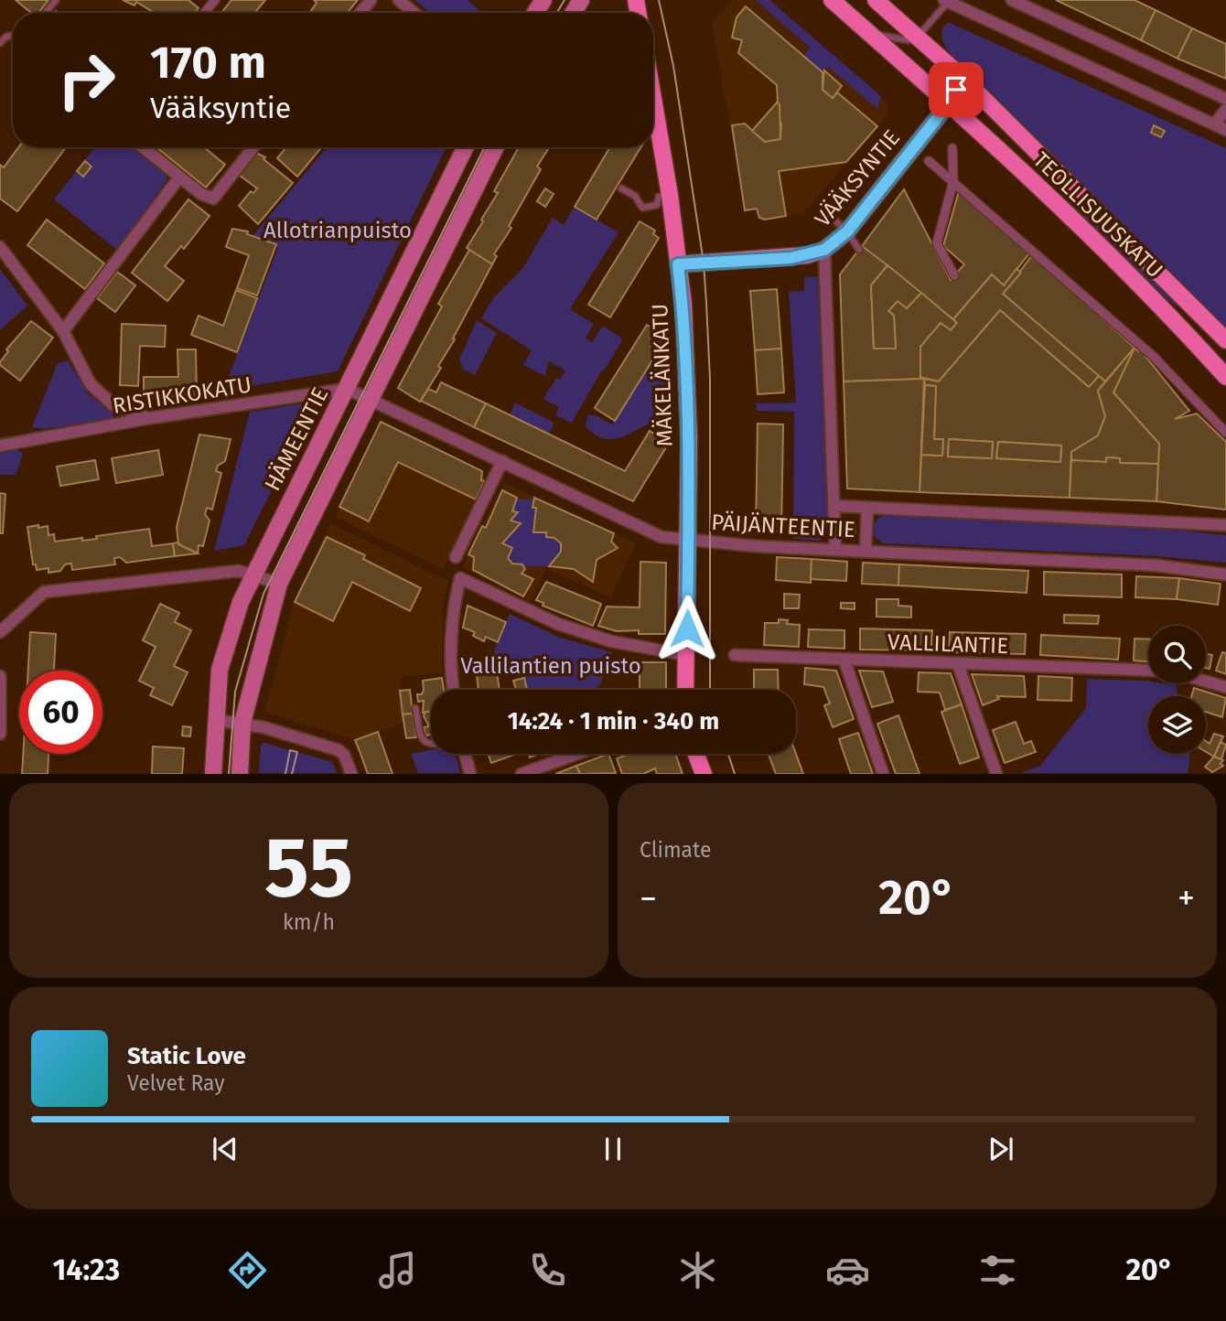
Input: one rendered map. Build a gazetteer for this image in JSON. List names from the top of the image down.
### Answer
{
  "streets": {
    "main road": [
      "VÄÄKSYNTIE",
      "TEOLLISUUSKATU",
      "MÄKELÄNKATU",
      "HÄMEENTIE"
    ],
    "street": ["RISTIKKOKATU", "PÄIJÄNTEENTIE", "VALLILANTIE"]
  },
  "crossings": [
    ["VÄÄKSYNTIE", "TEOLLISUUSKATU"],
    ["VÄÄKSYNTIE", "MÄKELÄNKATU"],
    ["MÄKELÄNKATU", "PÄIJÄNTEENTIE"],
    ["RISTIKKOKATU", "HÄMEENTIE"],
    ["RISTIKKOKATU", "PÄIJÄNTEENTIE"],
    ["HÄMEENTIE", "PÄIJÄNTEENTIE"]
  ],
  "parks": ["Allotrianpuisto", "Vallilantien puisto"],
  "page": {
    "turn": ["170 m", "Vääksyntie"],
    "limit": "60",
    "trip": "14:24 · 1 min · 340 m",
    "tile": [
      ["55", "km/h"],
      "Climate"
    ],
    "heat": ["−", "20°", "+"],
    "song": ["Static Love", "Velvet Ray"],
    "tabs": ["14:23", "20°"]
  }
}
